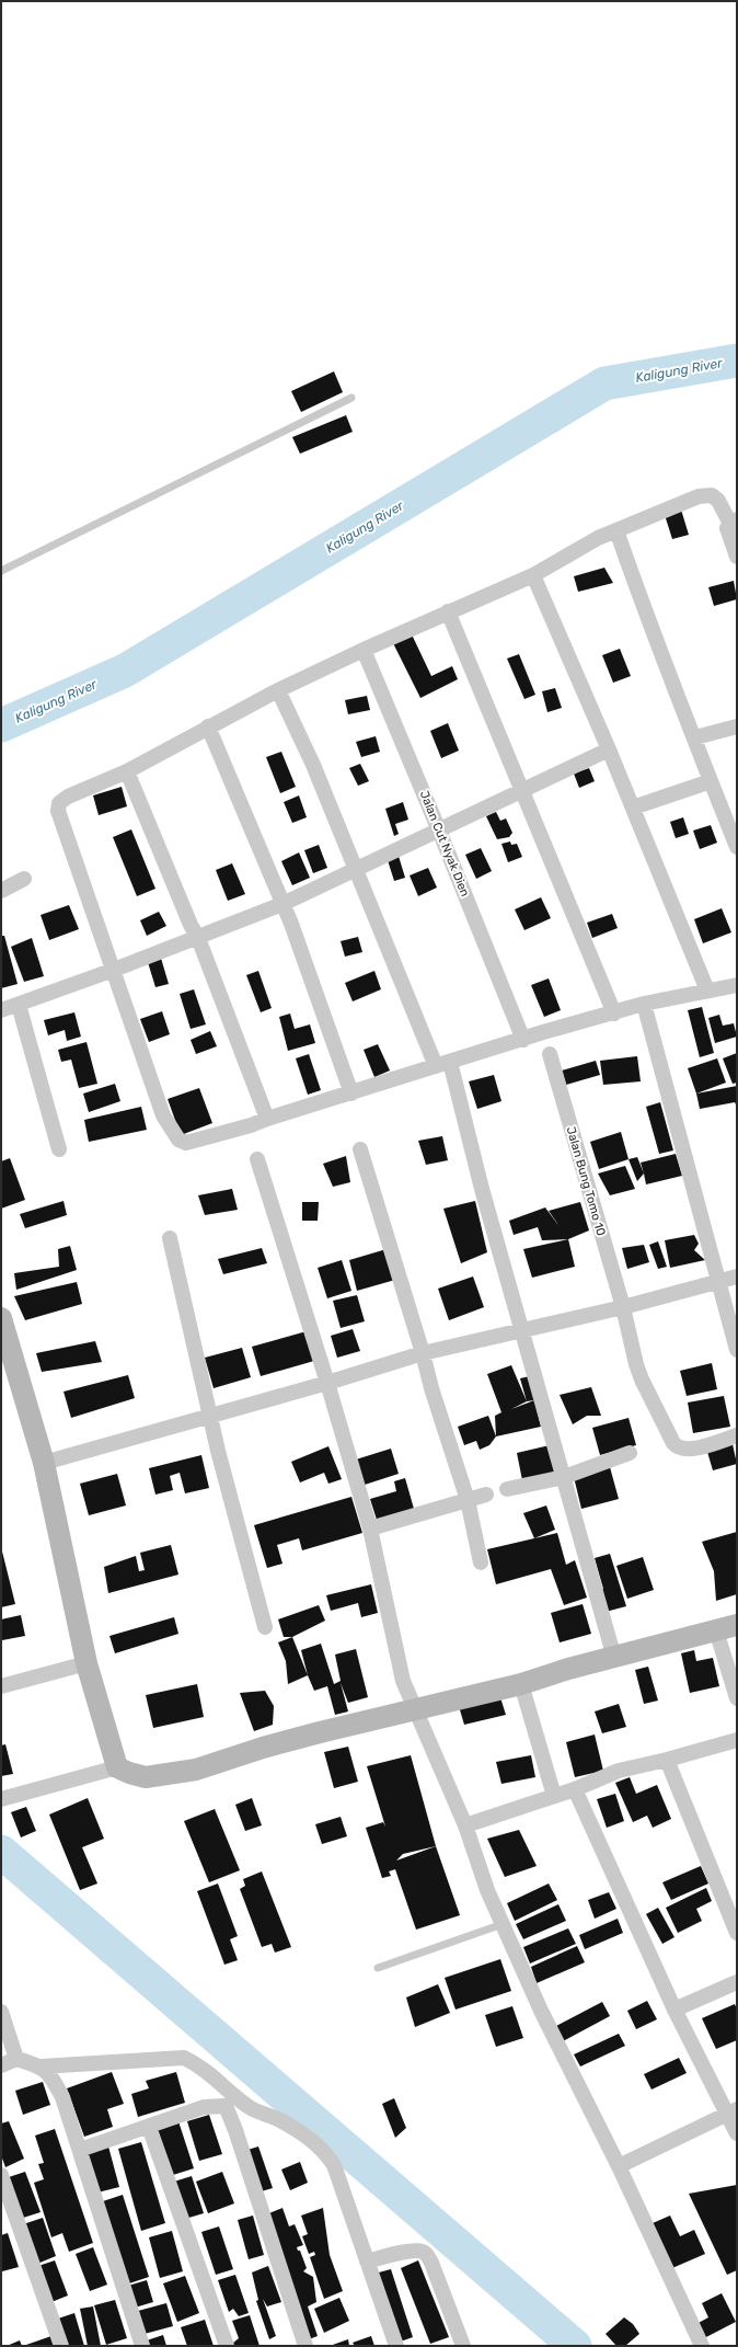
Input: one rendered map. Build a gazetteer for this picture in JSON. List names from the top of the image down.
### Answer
{
  "streets": {
    "street": ["Jalan Cut Nyak Dien", "Jalan Bung Tomo 10"]
  },
  "water": ["Kaligung River"]
}
